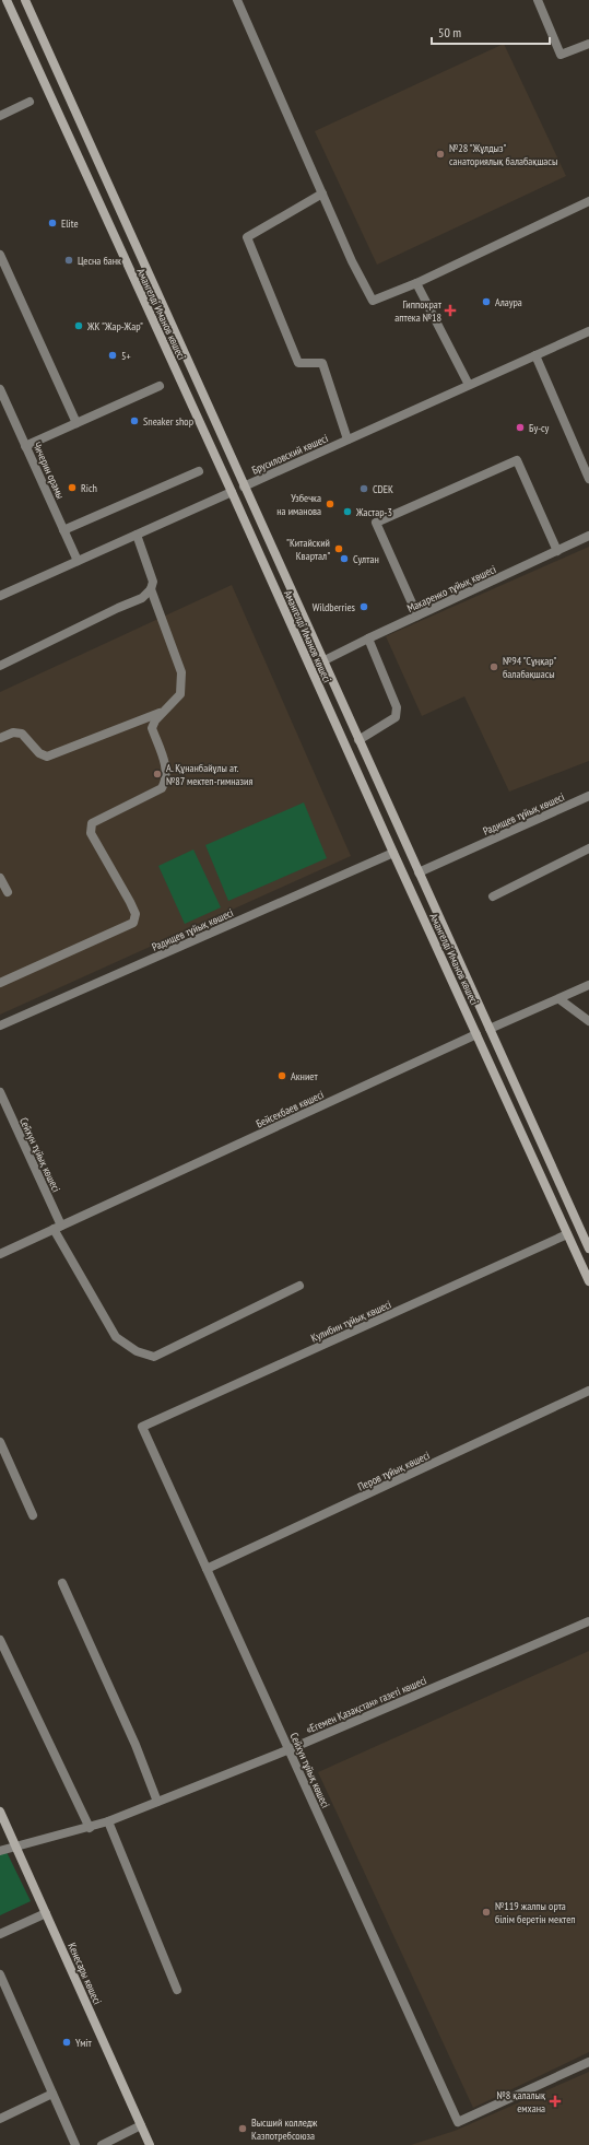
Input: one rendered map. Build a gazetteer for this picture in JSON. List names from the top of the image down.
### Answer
{
  "streets": {
    "main road": [
      "Амангелді Иманов көшесі",
      "Брусиловский көшесі",
      "Бейсекбаев көшесі",
      "Кенесары көшесі"
    ],
    "street": [
      "Чичерин орамы",
      "Макаренко тұйық көшесі",
      "Радищев тұйық көшесі",
      "Сейхун тұйық көшесі",
      "Кулибин тұйық көшесі",
      "Перов тұйық көшесі",
      "«Егемен Қазақстан» газеті көшесі"
    ]
  },
  "crossings": [
    ["Амангелді Иманов көшесі", "Брусиловский көшесі"],
    ["Амангелді Иманов көшесі", "Макаренко тұйық көшесі"],
    ["Амангелді Иманов көшесі", "Радищев тұйық көшесі"],
    ["Амангелді Иманов көшесі", "Бейсекбаев көшесі"],
    ["Амангелді Иманов көшесі", "Кулибин тұйық көшесі"],
    ["Брусиловский көшесі", "Чичерин орамы"],
    ["Бейсекбаев көшесі", "Сейхун тұйық көшесі"],
    ["Сейхун тұйық көшесі", "Кулибин тұйық көшесі"],
    ["Сейхун тұйық көшесі", "Перов тұйық көшесі"],
    ["Сейхун тұйық көшесі", "«Егемен Қазақстан» газеті көшесі"],
    ["«Егемен Қазақстан» газеті көшесі", "Кенесары көшесі"]
  ],
  "places": {
    "other": [
      "№28 \"Жұлдыз\" санаториялық балабақшасы",
      "Elite",
      "Цесна банк",
      "Алаура",
      "ЖК \"Жар-Жар\"",
      "5+",
      "Sneaker shop",
      "Бу-су",
      "Rich",
      "CDEK",
      "Узбечка на иманова",
      "Жастар-3",
      "\"Китайский Квартал\"",
      "Султан",
      "Wildberries",
      "№94 \"Сұңқар\" балабақшасы",
      "А. Құнанбайұлы ат. №87 мектеп-гимназия",
      "Акниет",
      "№119 жалпы орта білім беретін мектеп",
      "Үміт",
      "Высший колледж Казпотребсоюза"
    ],
    "health": ["Гиппократ аптека №18", "№8 қалалық емхана"]
  },
  "scale_bar": "50 m"
}
